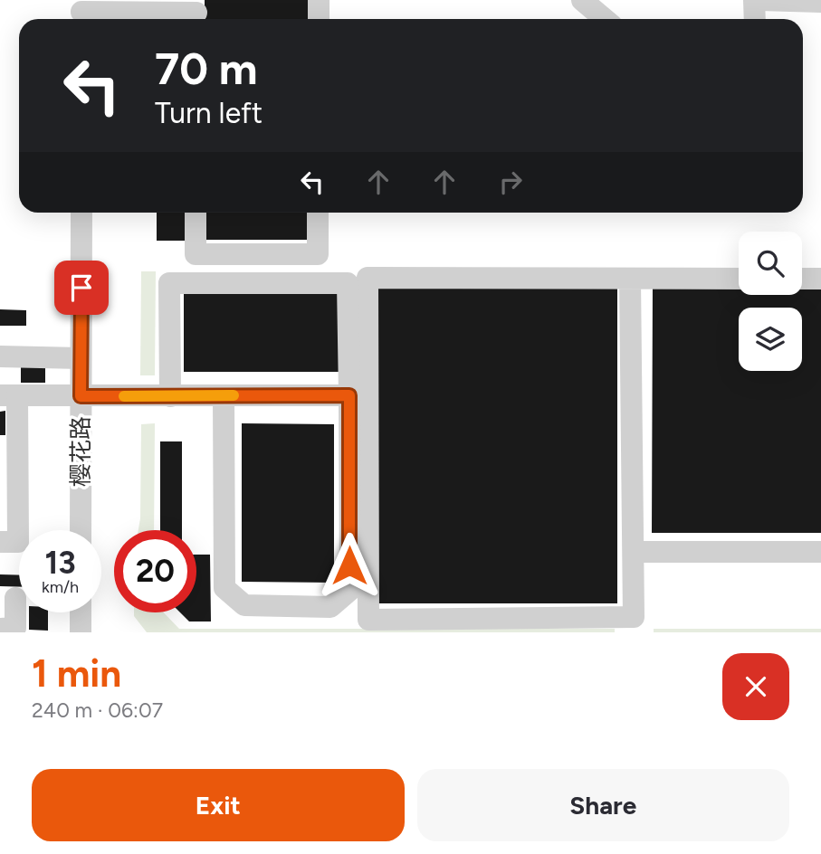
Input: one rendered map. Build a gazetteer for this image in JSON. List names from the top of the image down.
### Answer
{
  "streets": {
    "street": ["樱花路"]
  },
  "page": {
    "turn": ["70 m", "Turn left"],
    "speed": "13 km/h",
    "limit": "20",
    "heading": ["1 min", "240 m · 06:07"],
    "buttons": ["Exit", "Share"]
  }
}
